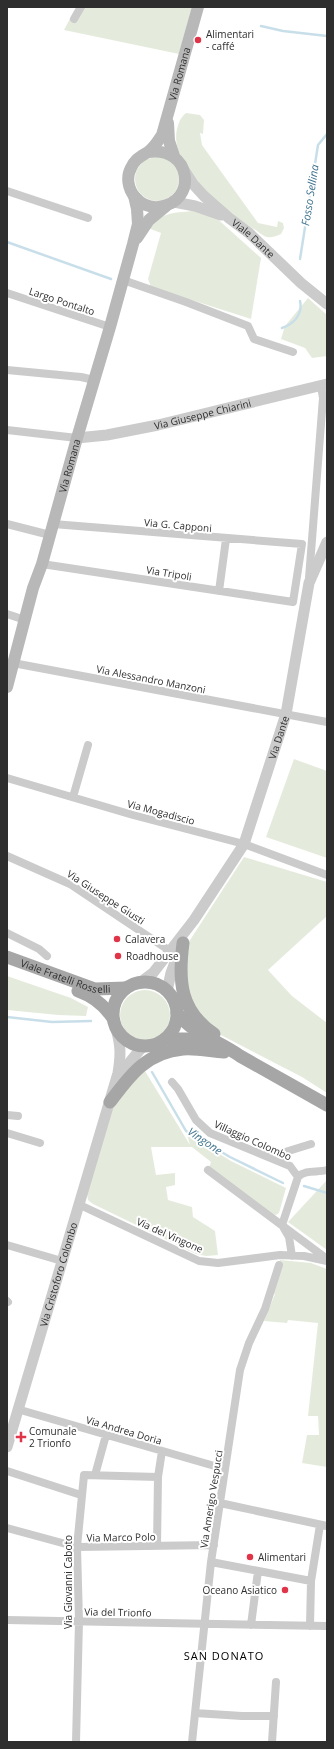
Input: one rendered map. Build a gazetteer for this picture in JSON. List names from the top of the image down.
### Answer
{
  "streets": {
    "main road": ["Via Romana", "Viale Fratelli Rosselli"],
    "street": [
      "Viale Dante",
      "Largo Pontalto",
      "Via Giuseppe Chiarini",
      "Via G. Capponi",
      "Via Tripoli",
      "Via Alessandro Manzoni",
      "Via Dante",
      "Via Mogadiscio",
      "Via Giuseppe Giusti",
      "Villaggio Colombo",
      "Via del Vingone",
      "Via Cristoforo Colombo",
      "Via Andrea Doria",
      "Via Amerigo Vespucci",
      "Via Marco Polo",
      "Via Giovanni Caboto",
      "Via del Trionfo"
    ]
  },
  "crossings": [
    ["Via Romana", "Viale Dante"],
    ["Via Romana", "Largo Pontalto"],
    ["Via Romana", "Via Giuseppe Chiarini"],
    ["Via Romana", "Via G. Capponi"],
    ["Via Romana", "Via Tripoli"],
    ["Via Romana", "Via Alessandro Manzoni"],
    ["Via G. Capponi", "Via Tripoli"],
    ["Via Alessandro Manzoni", "Via Dante"],
    ["Via Dante", "Via Mogadiscio"],
    ["Via Dante", "Via Giuseppe Giusti"],
    ["Via Dante", "Viale Fratelli Rosselli"],
    ["Via Dante", "Via Cristoforo Colombo"],
    ["Viale Fratelli Rosselli", "Via Cristoforo Colombo"],
    ["Via del Vingone", "Via Cristoforo Colombo"],
    ["Via Cristoforo Colombo", "Via Andrea Doria"],
    ["Via Andrea Doria", "Via Amerigo Vespucci"],
    ["Via Amerigo Vespucci", "Via Marco Polo"],
    ["Via Amerigo Vespucci", "Via del Trionfo"],
    ["Via Marco Polo", "Via Giovanni Caboto"],
    ["Via Giovanni Caboto", "Via del Trionfo"]
  ],
  "districts": ["SAN DONATO"],
  "water": ["Fosso Sellina", "Vingone"],
  "places": {
    "other": [
      "Alimentari - caffé",
      "Calavera",
      "Roadhouse",
      "Alimentari",
      "Oceano Asiatico"
    ],
    "health": ["Comunale 2 Trionfo"]
  }
}
